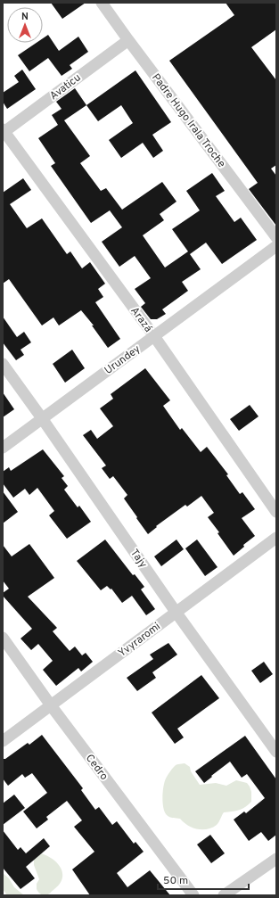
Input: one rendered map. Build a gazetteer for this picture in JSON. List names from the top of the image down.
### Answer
{
  "streets": {
    "street": [
      "Avaticu",
      "Padre Hugo Irala Troche",
      "Arazá",
      "Urundey",
      "Tajy",
      "Yvyraromi",
      "Cedro"
    ]
  },
  "crossings": [
    ["Avaticu", "Padre Hugo Irala Troche"],
    ["Avaticu", "Arazá"],
    ["Arazá", "Urundey"],
    ["Urundey", "Tajy"],
    ["Tajy", "Yvyraromi"],
    ["Yvyraromi", "Cedro"]
  ],
  "scale_bar": "50 m",
  "north": "top"
}
